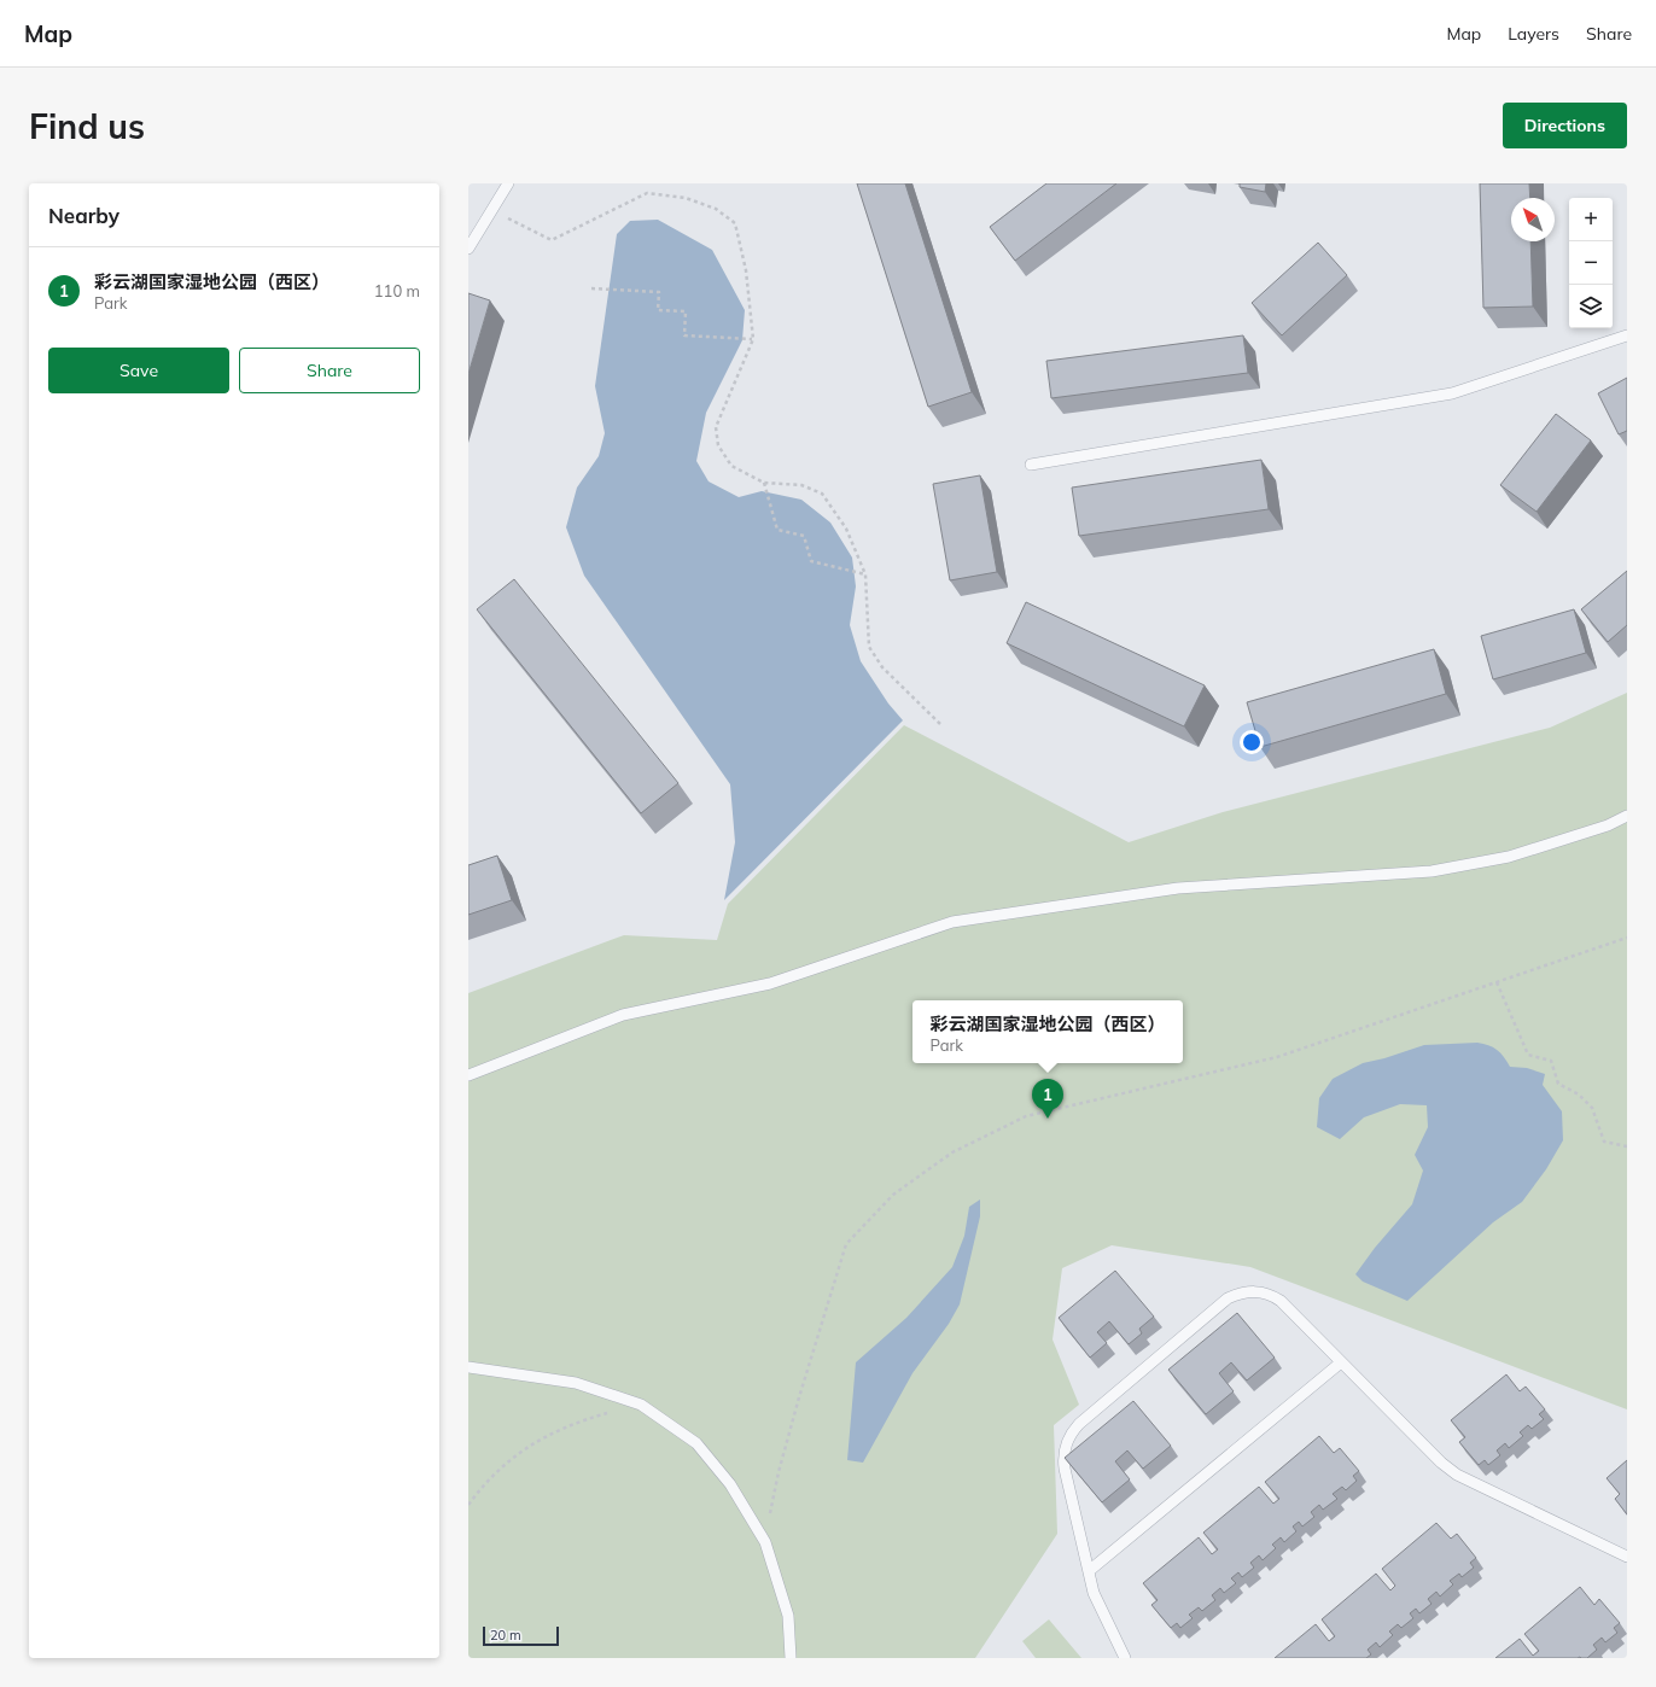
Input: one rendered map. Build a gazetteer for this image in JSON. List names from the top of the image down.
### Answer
{
  "scale_bar": "20 m",
  "north": "top left",
  "page": {
    "header": "Map",
    "nav": ["Map", "Layers", "Share"],
    "buttons": [
      "Directions",
      ["Save", "Share"]
    ],
    "title": "Find us",
    "heading": "Nearby",
    "map_buttons": ["+", "−"],
    "list": [
      {
        "mark": "1",
        "name": "彩云湖国家湿地公园（西区）",
        "note": "Park",
        "value": "110 m"
      }
    ],
    "popup": ["彩云湖国家湿地公园（西区）", "Park"],
    "pins": "1",
    "scale": "20 m"
  }
}
